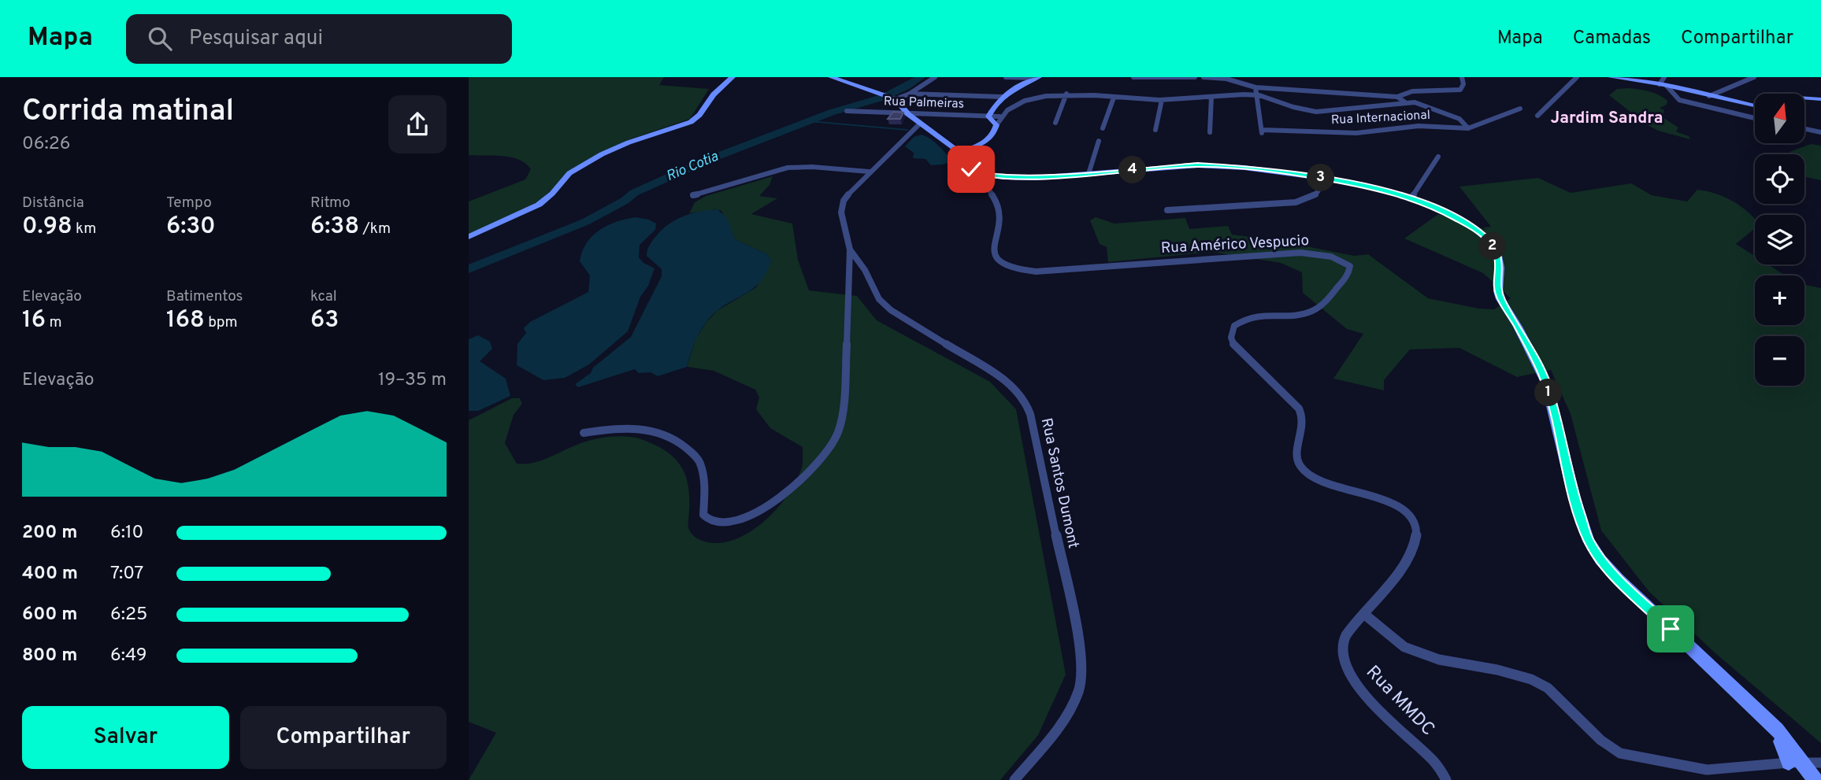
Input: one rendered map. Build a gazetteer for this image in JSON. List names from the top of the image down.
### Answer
{
  "streets": {
    "street": [
      "Rua Palmeiras",
      "Rua Internacional",
      "Rua Américo Vespucio",
      "Rua Santos Dumont",
      "Rua MMDC"
    ]
  },
  "crossings": [
    ["Rua Américo Vespucio", "Rua MMDC"]
  ],
  "districts": ["Jardim Sandra"],
  "water": ["Rio Cotia"],
  "north": "top",
  "page": {
    "header": "Mapa",
    "search": "Pesquisar aqui",
    "nav": ["Mapa", "Camadas", "Compartilhar"],
    "heading": ["Corrida matinal", "06:26"],
    "map_buttons": ["+", "−"],
    "pins": [
      "4",
      "3",
      "2",
      "1"
    ],
    "stats": [
      ["Distância", "0.98 km"],
      ["Tempo", "6:30"],
      ["Ritmo", "6:38 /km"],
      ["Elevação", "16 m"],
      ["Batimentos", "168 bpm"],
      ["kcal", "63"]
    ],
    "chart": ["Elevação", "19–35 m"],
    "list": [
      {
        "name": "200 m",
        "note": "6:10"
      },
      {
        "name": "400 m",
        "note": "7:07"
      },
      {
        "name": "600 m",
        "note": "6:25"
      },
      {
        "name": "800 m",
        "note": "6:49"
      }
    ],
    "buttons": ["Salvar", "Compartilhar"]
  }
}
